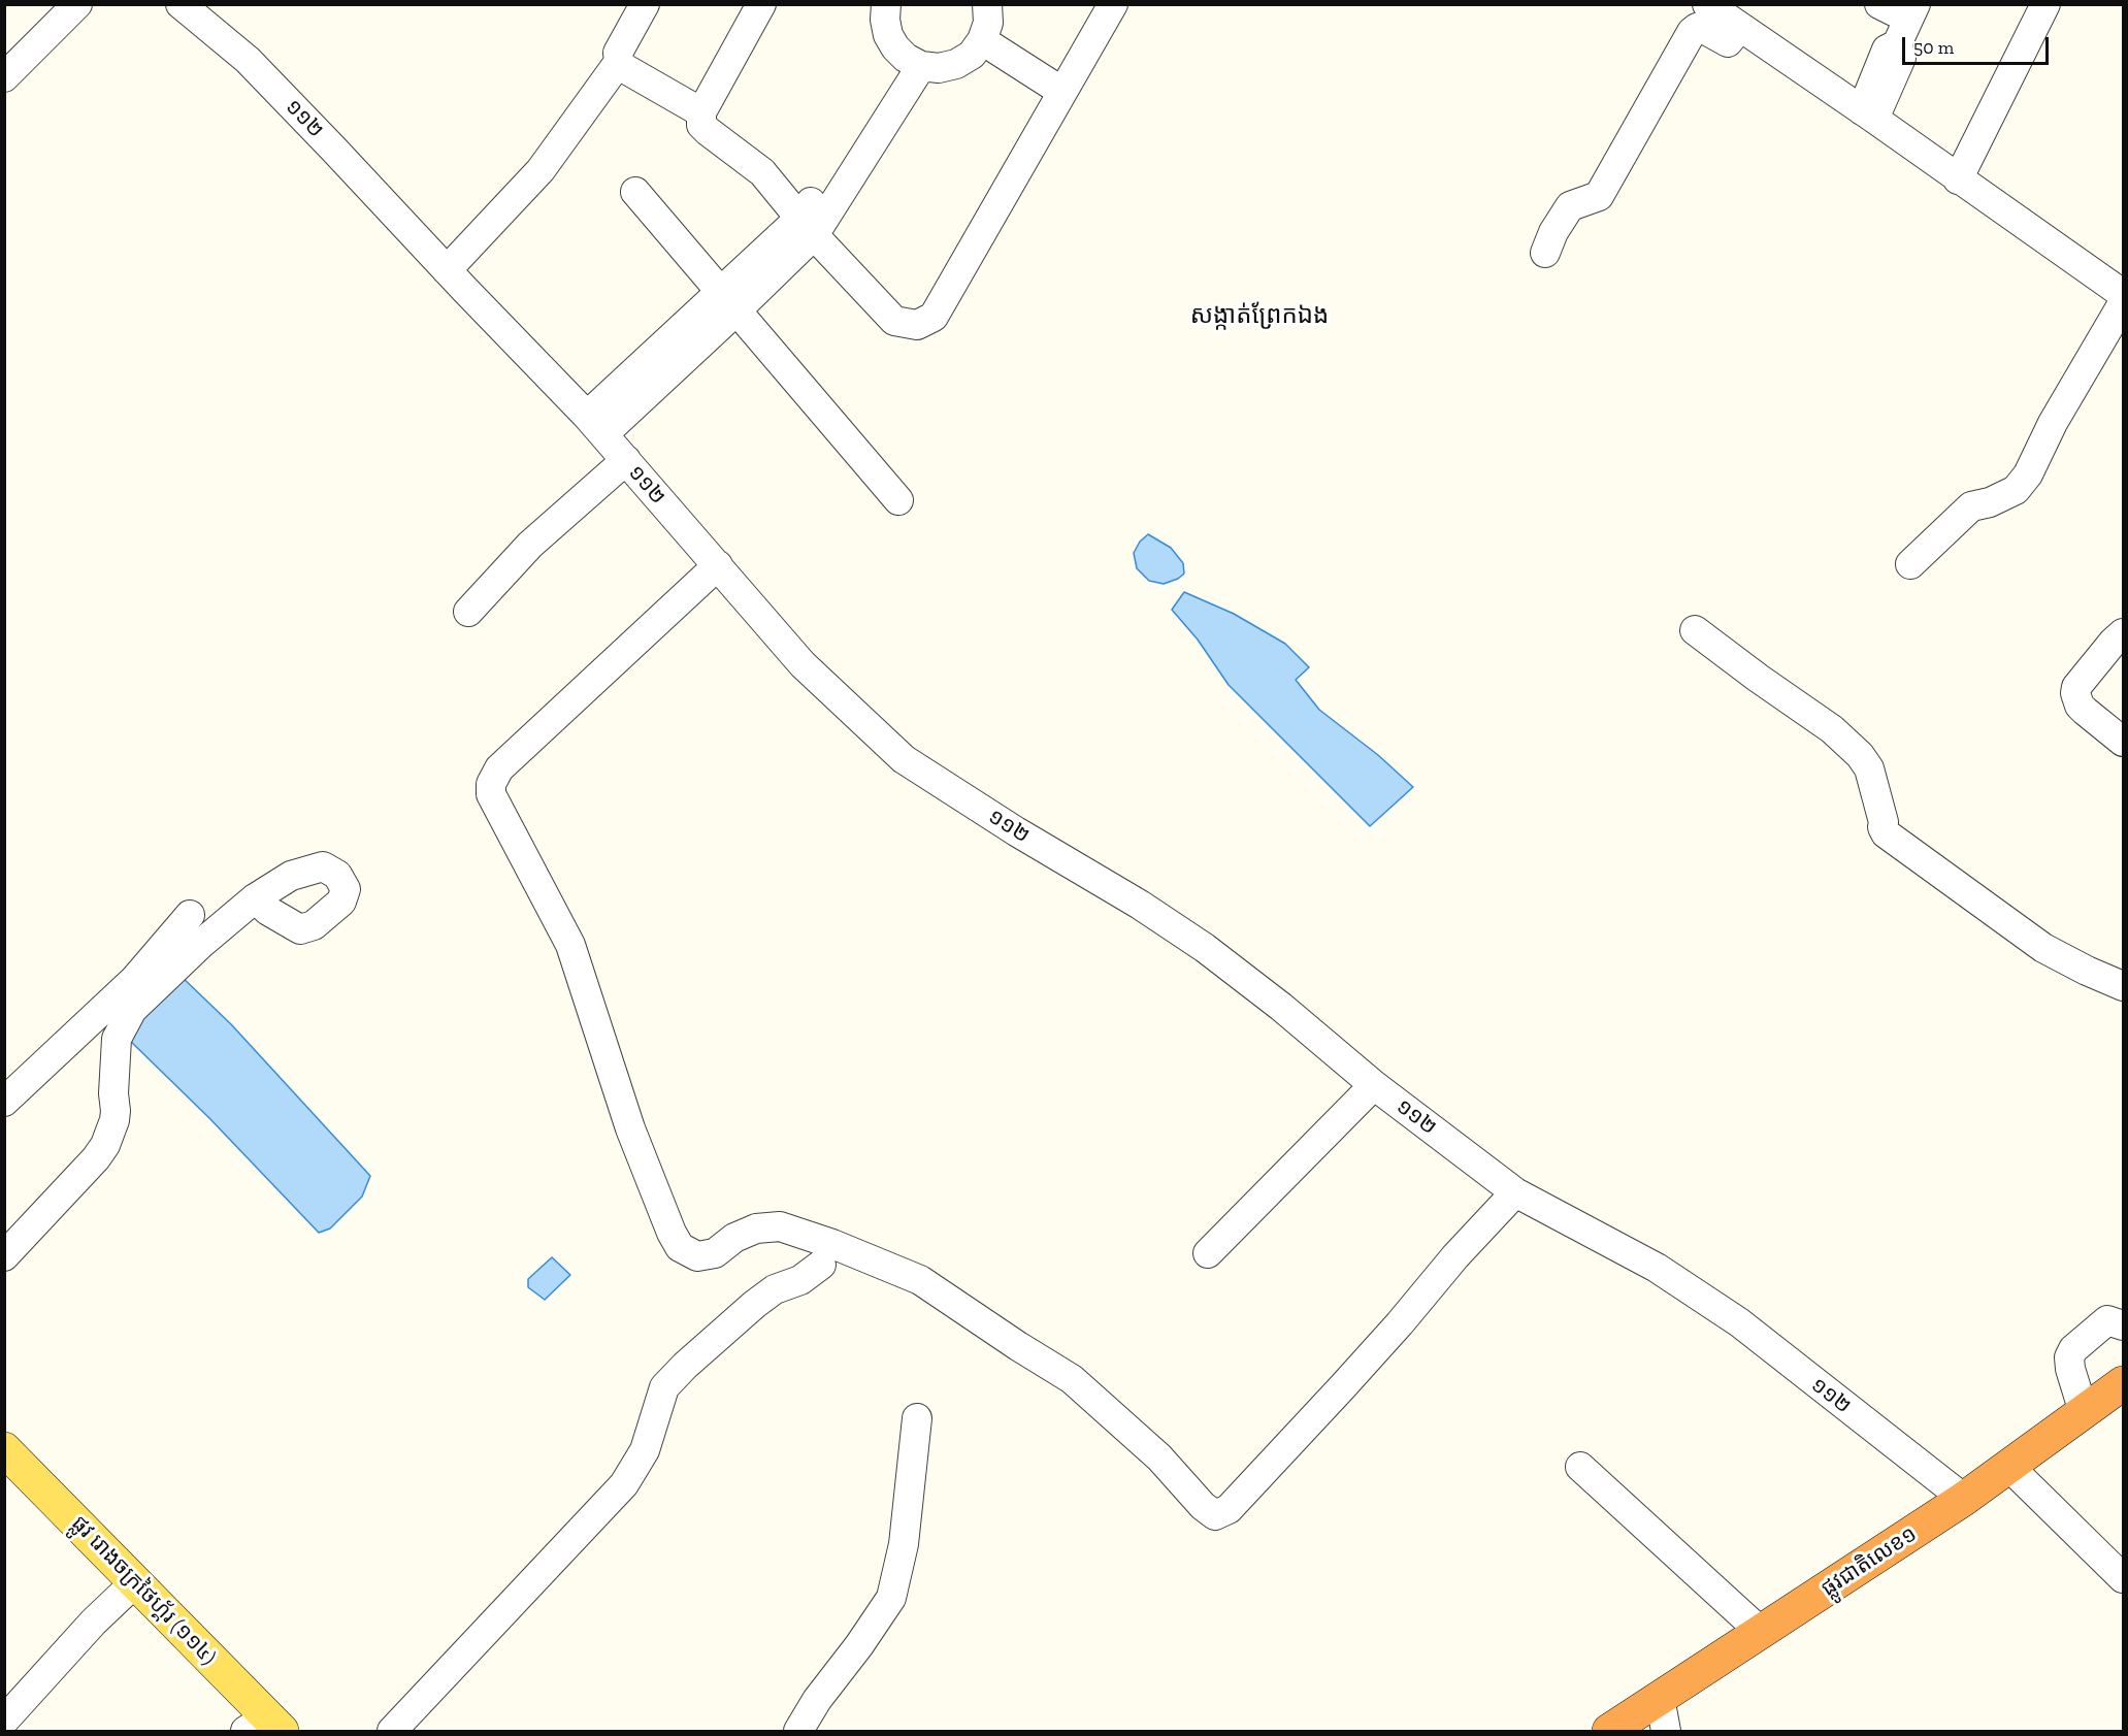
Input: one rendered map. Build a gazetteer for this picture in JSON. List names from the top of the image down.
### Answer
{
  "streets": {
    "highway": ["ផ្លូវជាតិលេខ១"],
    "main road": ["ផ្លូវ រោងចក្រថៃហ្គ័រ (១១៤)"],
    "street": ["១១២"]
  },
  "crossings": [
    ["១១២", "ផ្លូវជាតិលេខ១"]
  ],
  "districts": ["សង្កាត់ព្រែកឯង"],
  "scale_bar": "50 m"
}
